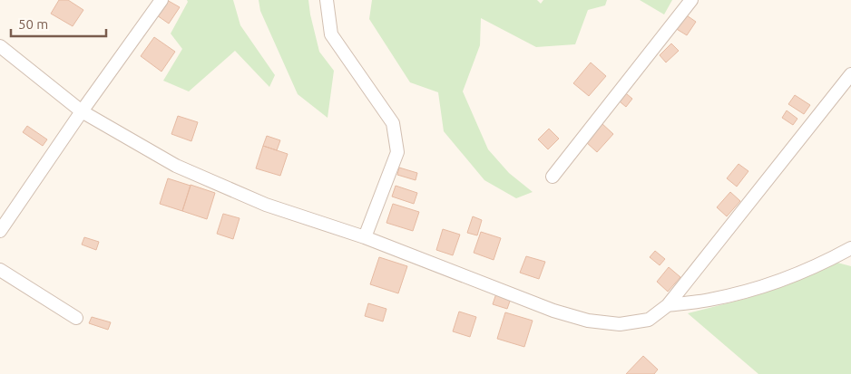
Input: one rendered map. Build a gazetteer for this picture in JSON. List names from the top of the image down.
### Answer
{
  "scale_bar": "50 m"
}
